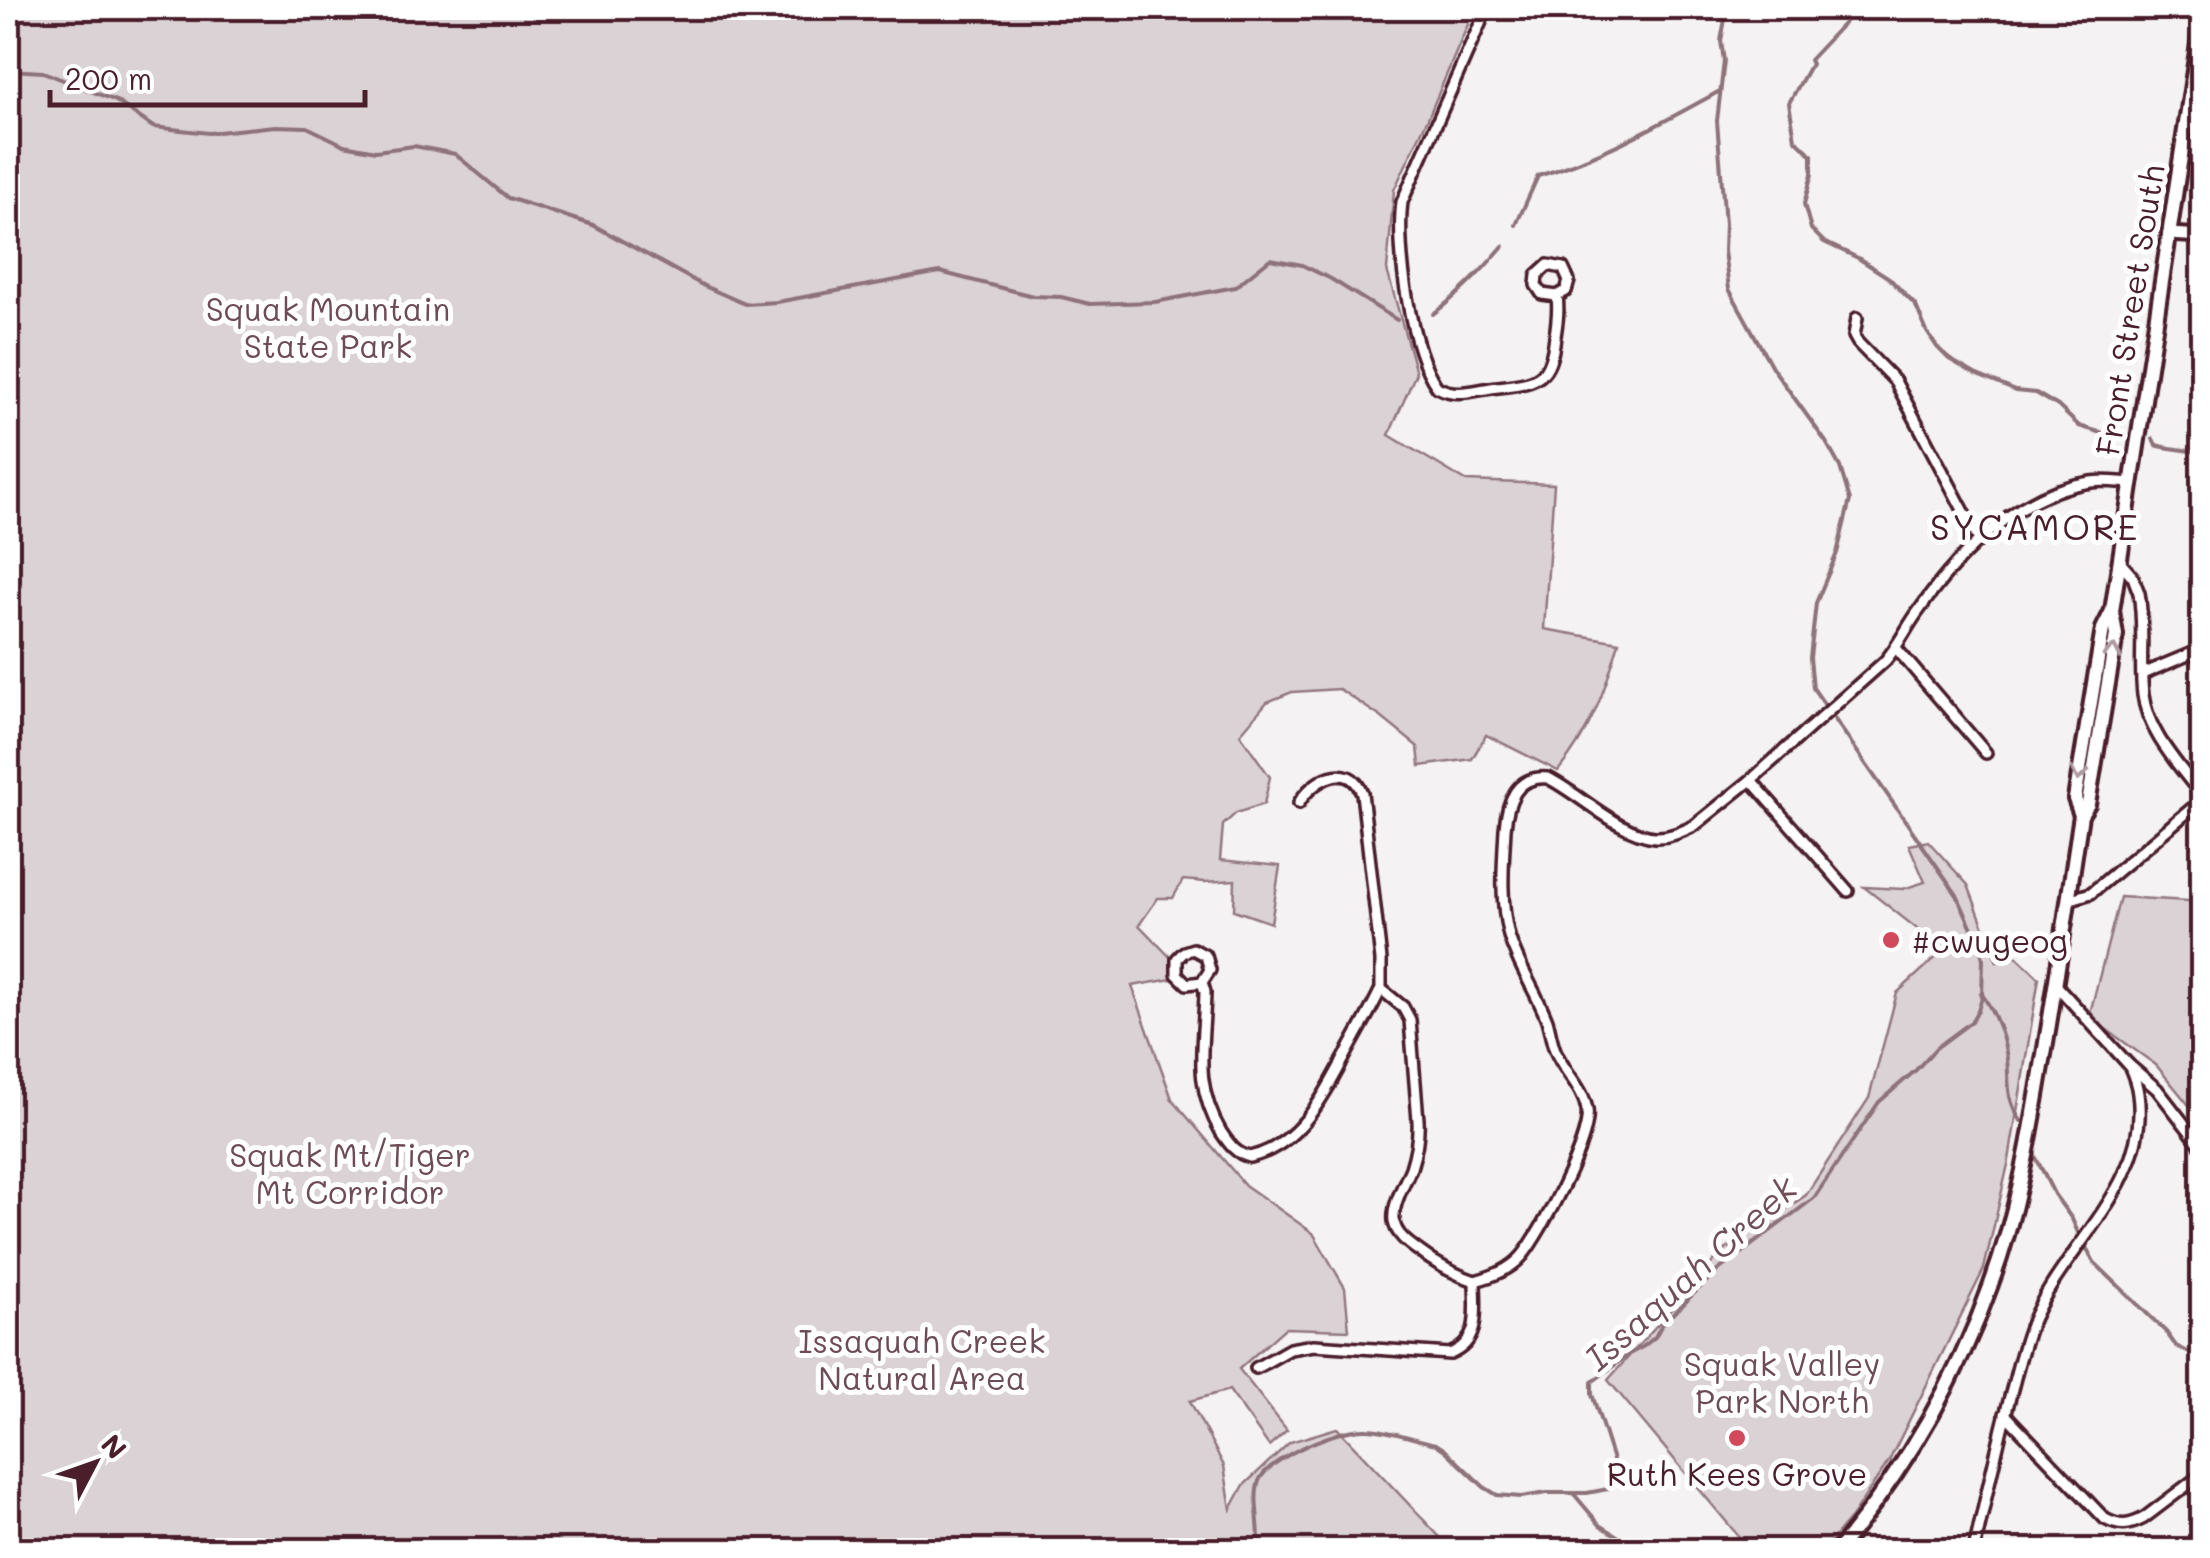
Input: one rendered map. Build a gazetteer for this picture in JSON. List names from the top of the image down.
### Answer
{
  "streets": {
    "main road": ["Front Street South"]
  },
  "districts": ["SYCAMORE"],
  "water": ["Issaquah Creek"],
  "parks": [
    "Squak Mountain State Park",
    "Squak Mt/Tiger Mt Corridor",
    "Issaquah Creek Natural Area",
    "Squak Valley Park North"
  ],
  "places": ["#cwugeog", "Ruth Kees Grove"],
  "scale_bar": "200 m",
  "north": "top right"
}
